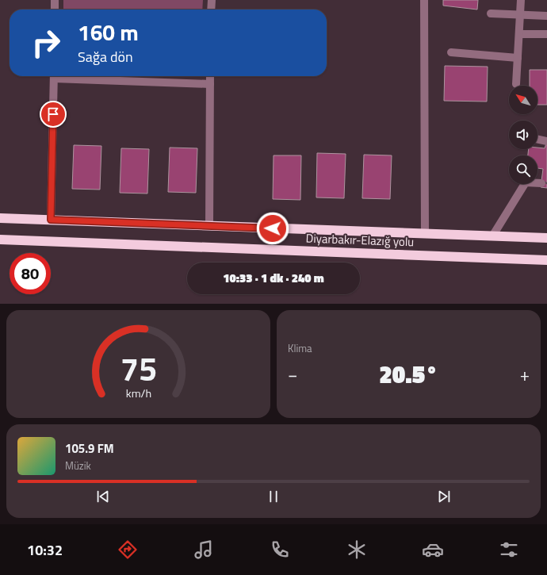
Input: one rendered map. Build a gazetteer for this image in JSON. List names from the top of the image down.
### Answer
{
  "streets": {
    "highway": ["Diyarbakır-Elazığ yolu"]
  },
  "north": "top left",
  "page": {
    "turn": ["160 m", "Sağa dön"],
    "limit": "80",
    "trip": "10:33 · 1 dk · 240 m",
    "tile": "Klima",
    "heat": ["−", "20.5°", "+"],
    "song": ["105.9 FM", "Müzik"],
    "tabs": "10:32",
    "gauge": ["75", "km/h"]
  }
}
